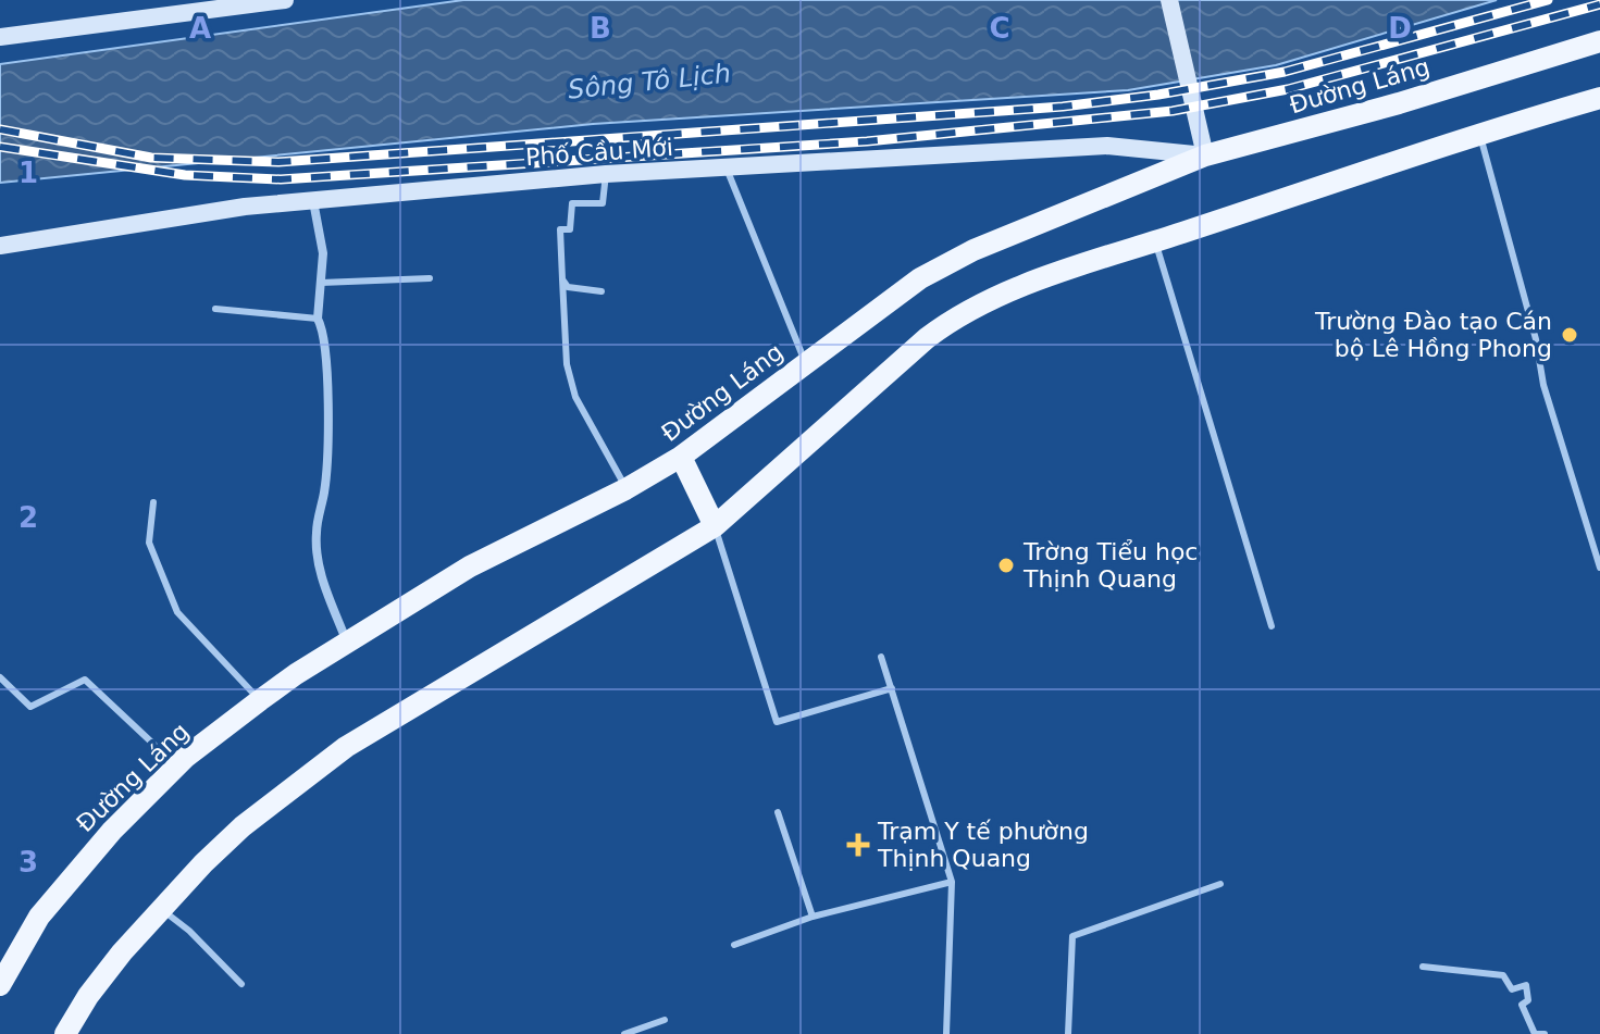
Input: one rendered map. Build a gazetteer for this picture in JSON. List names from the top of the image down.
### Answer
{
  "streets": {
    "main road": ["Đường Láng", "Phố Cầu Mới"]
  },
  "crossings": [
    ["Đường Láng", "Phố Cầu Mới"]
  ],
  "water": ["Sông Tô Lịch"],
  "places": {
    "other": ["Trường Đào tạo Cán bộ Lê Hồng Phong", "Trờng Tiểu học Thịnh Quang"],
    "health": ["Trạm Y tế phường Thịnh Quang"]
  },
  "grid": {
    "columns": [
      "A",
      "B",
      "C",
      "D"
    ],
    "rows": ["1", "2", "3"]
  }
}
